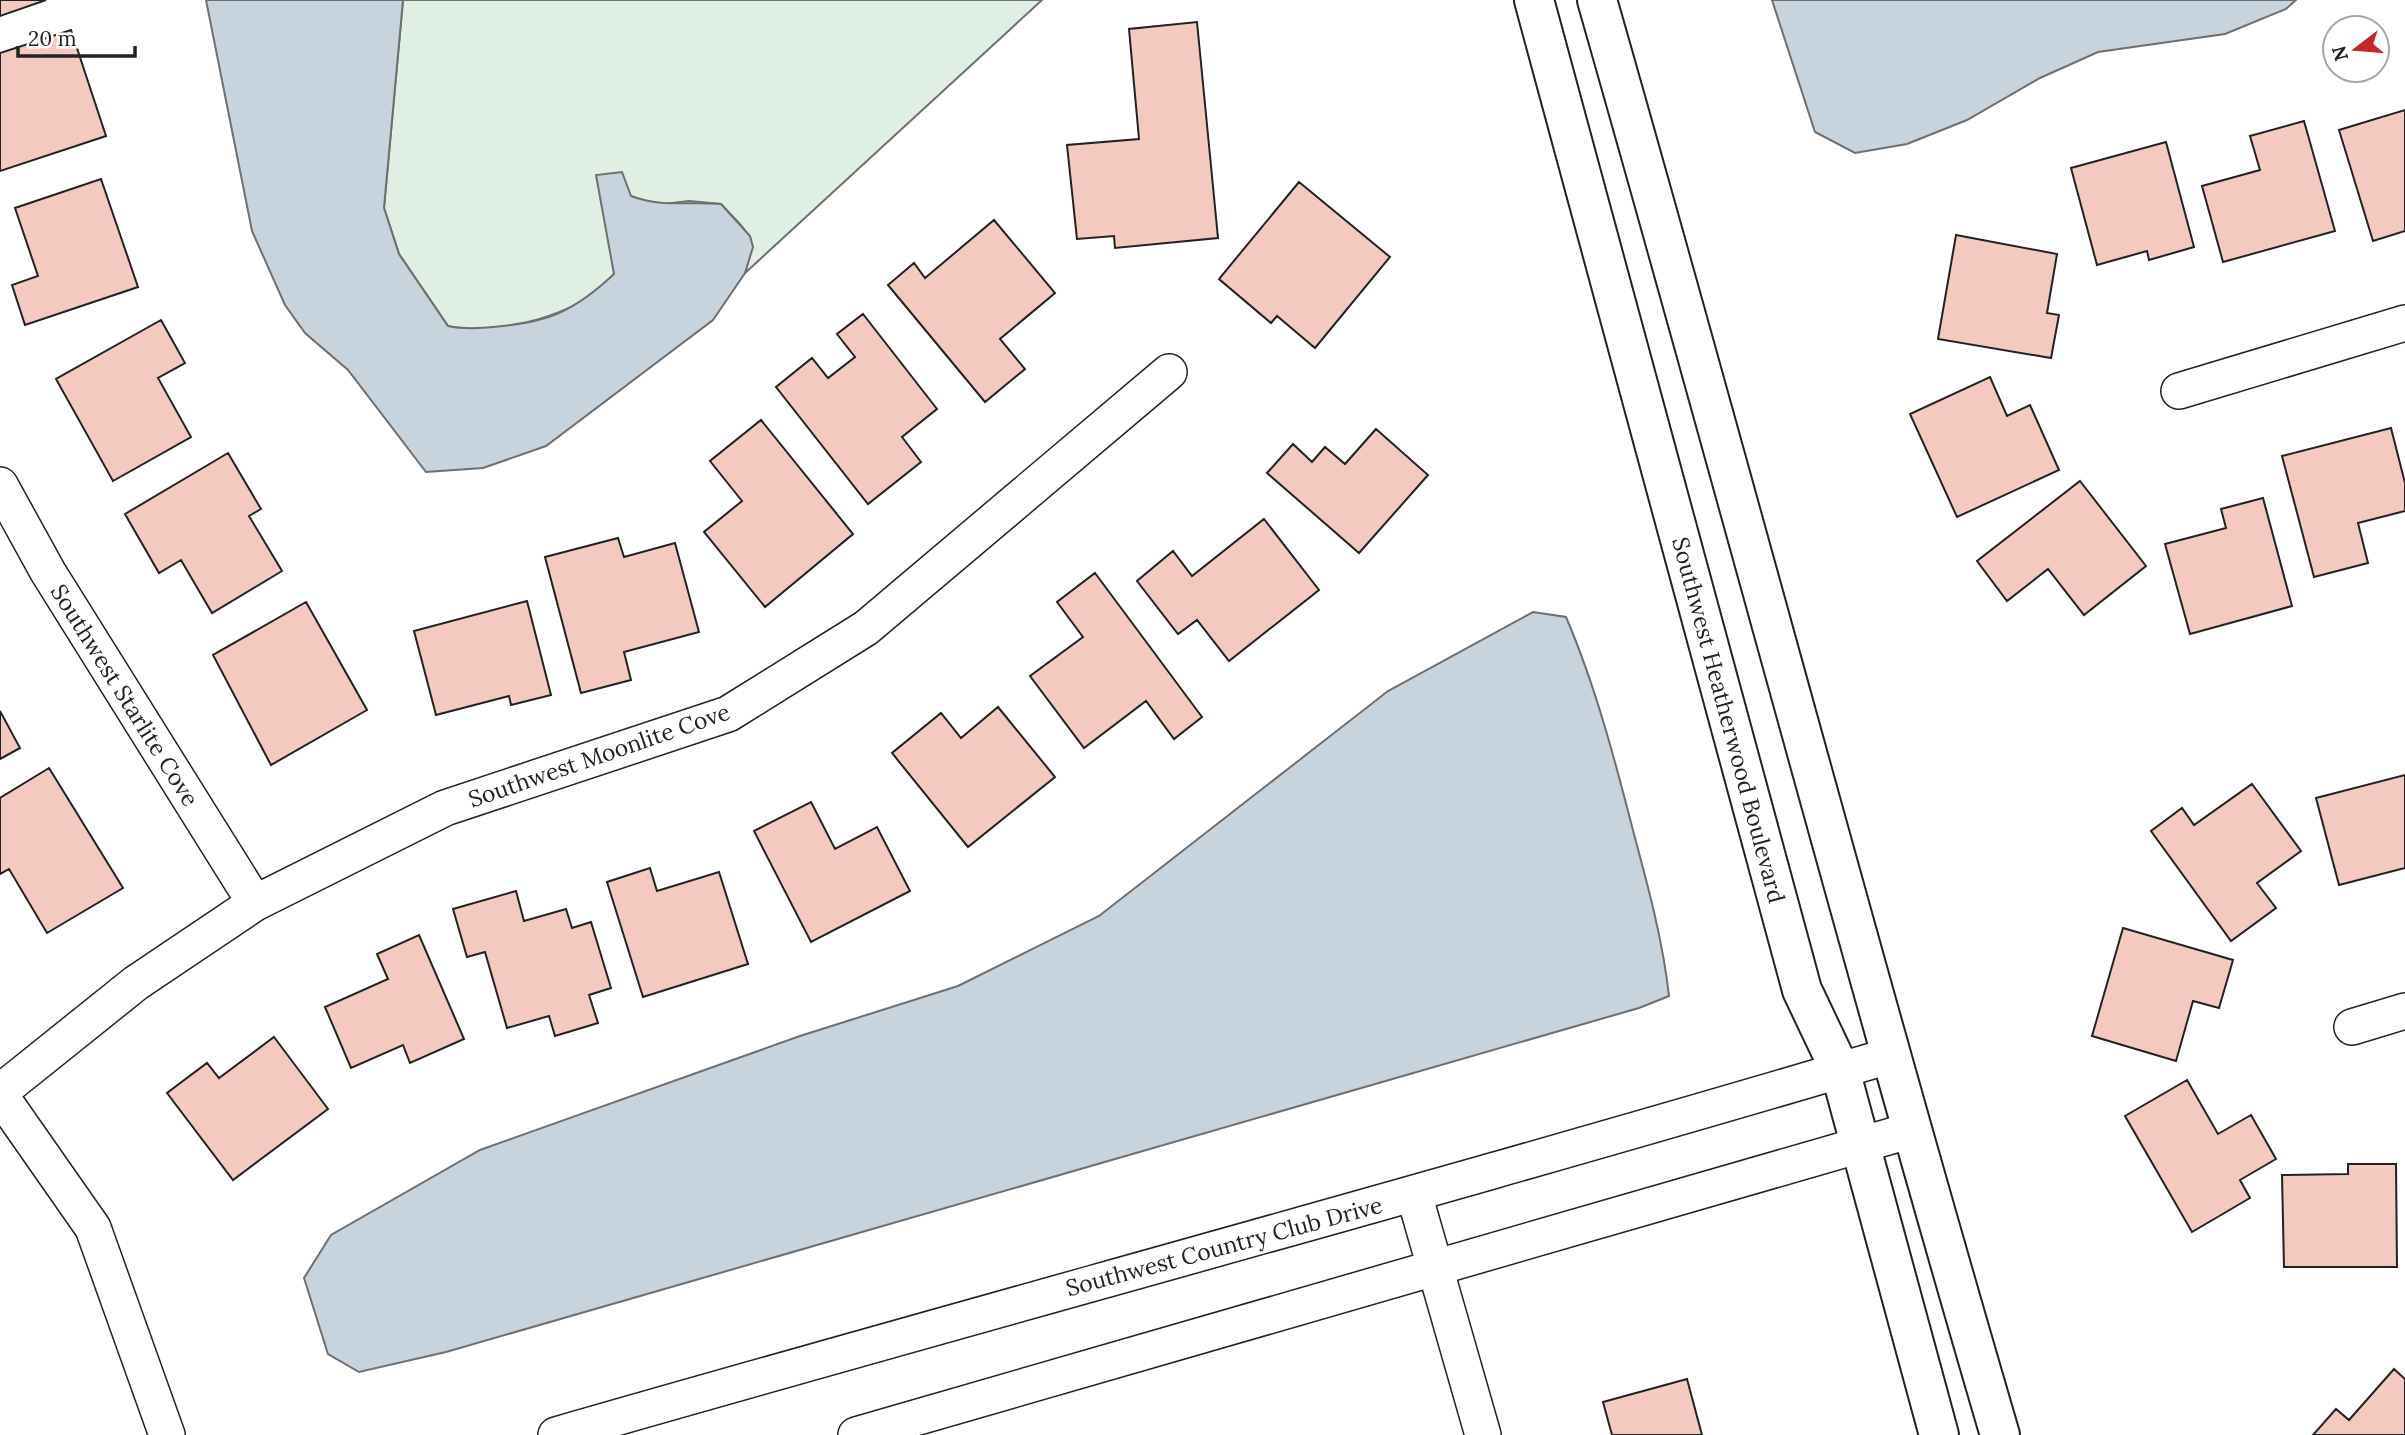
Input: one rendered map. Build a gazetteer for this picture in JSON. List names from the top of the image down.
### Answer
{
  "streets": {
    "street": [
      "Southwest Starlite Cove",
      "Southwest Heatherwood Boulevard",
      "Southwest Moonlite Cove",
      "Southwest Country Club Drive"
    ]
  },
  "crossings": [
    ["Southwest Starlite Cove", "Southwest Moonlite Cove"],
    ["Southwest Heatherwood Boulevard", "Southwest Country Club Drive"]
  ],
  "scale_bar": "20 m",
  "north": "left"
}
